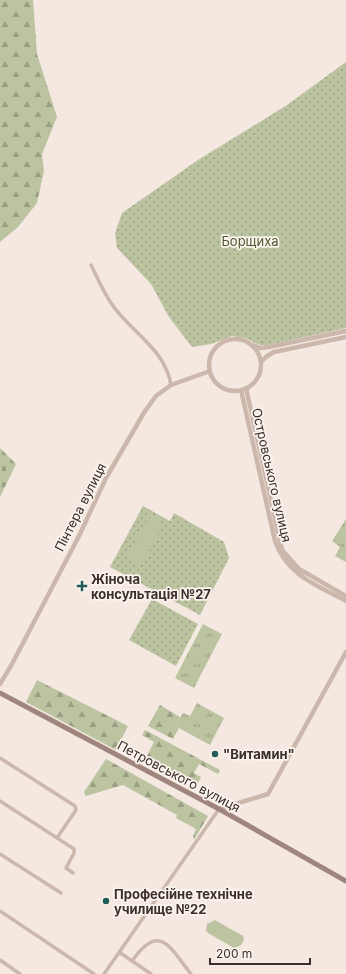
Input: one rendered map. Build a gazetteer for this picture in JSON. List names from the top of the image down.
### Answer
{
  "streets": {
    "main road": ["Петровського вулиця"],
    "street": ["Островського вулиця", "Пінтера вулиця"]
  },
  "crossings": [
    ["Островського вулиця", "Пінтера вулиця"]
  ],
  "parks": ["Борщиха"],
  "places": {
    "health": ["Жіноча консультація №27"],
    "other": ["\"Витамин\"", "Професійне технічне училище №22"]
  },
  "scale_bar": "200 m"
}
